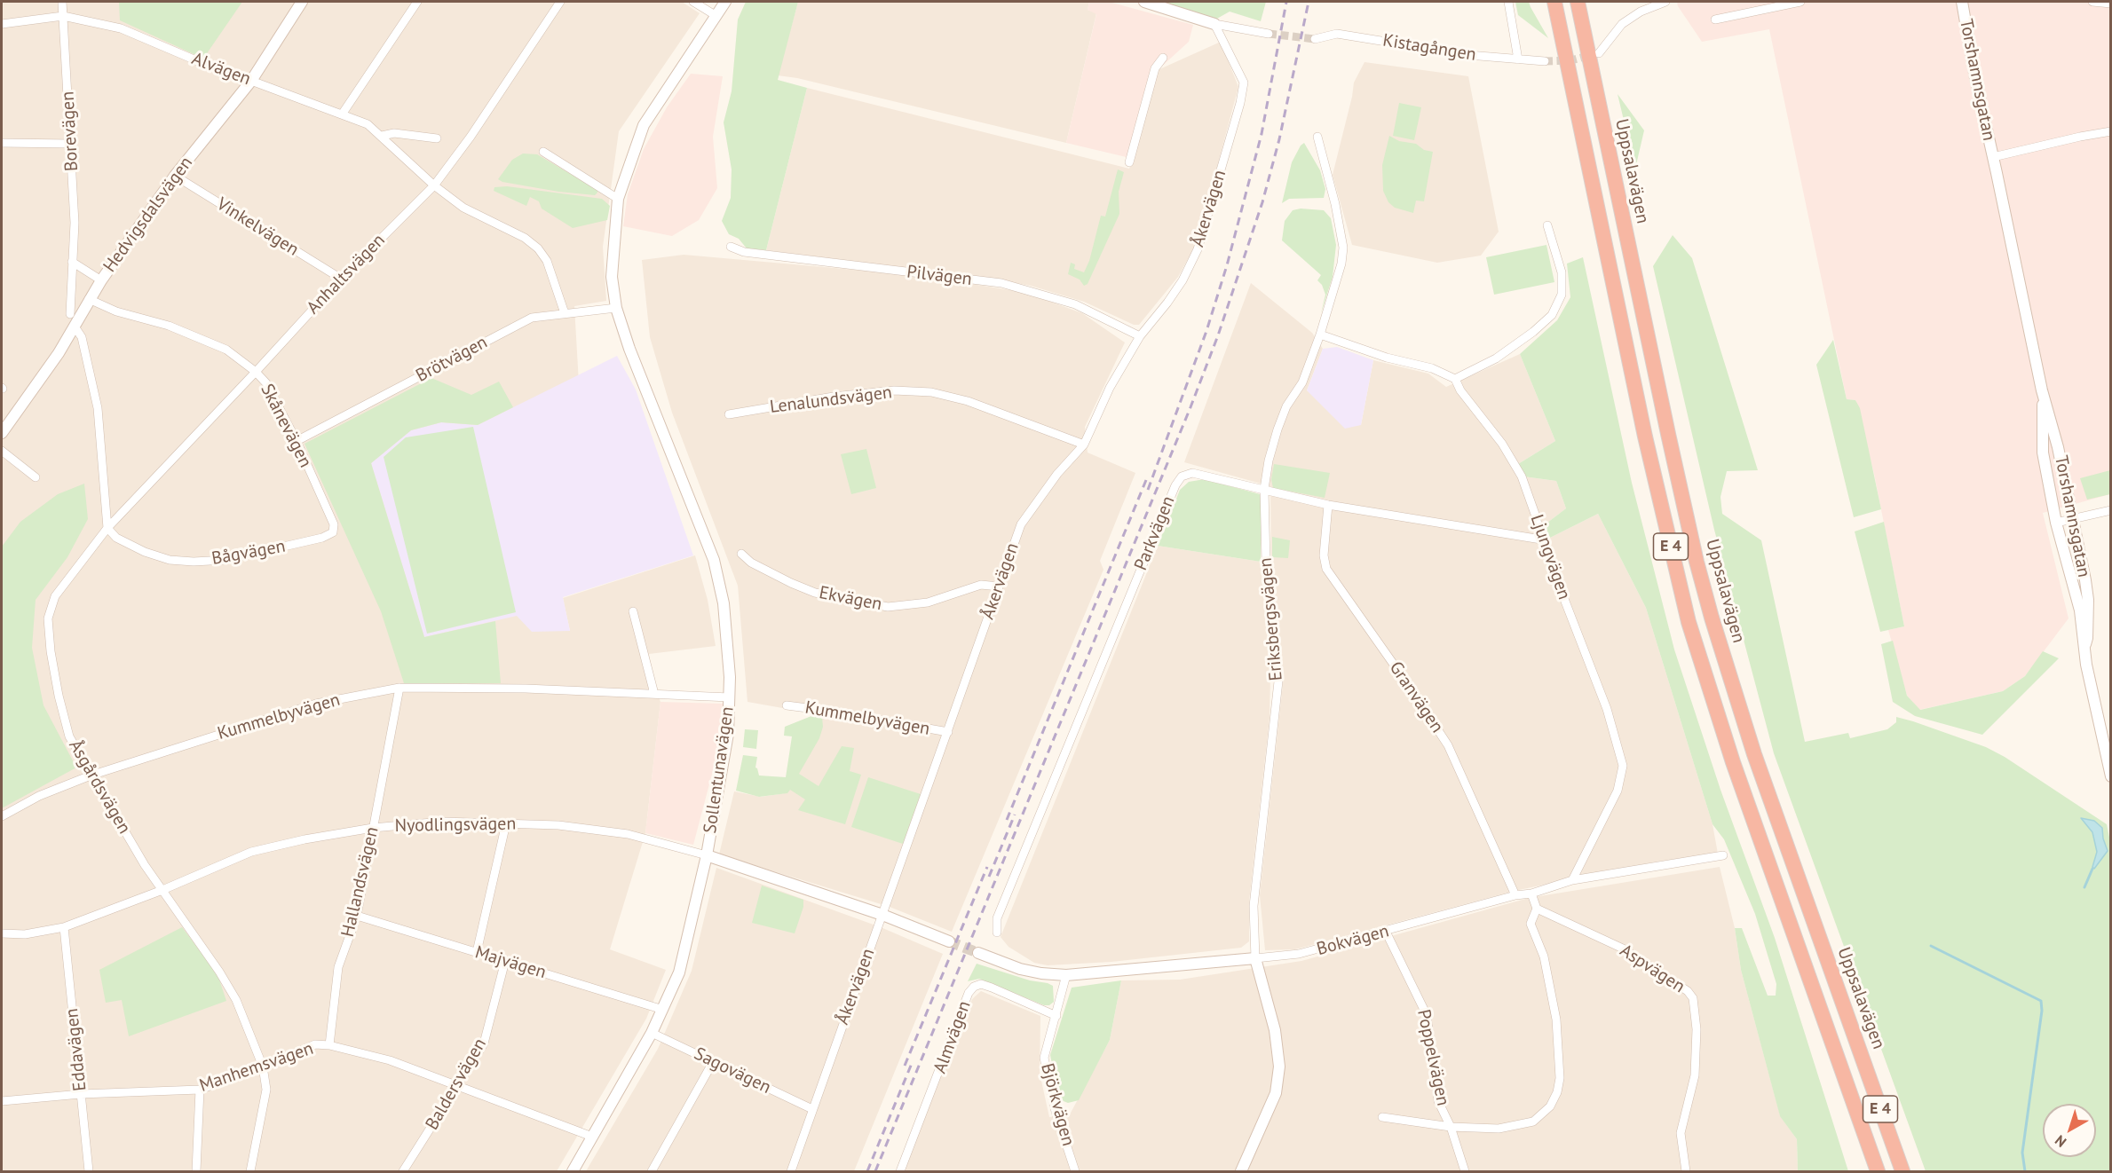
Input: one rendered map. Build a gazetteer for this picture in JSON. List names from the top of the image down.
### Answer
{
  "streets": {
    "highway": ["Uppsalavägen", "E 4"],
    "street": [
      "Kistagången",
      "Alvägen",
      "Torshamnsgatan",
      "Borevägen",
      "Åkervägen",
      "Hedvigsdalsvägen",
      "Vinkelvägen",
      "Anhaltsvägen",
      "Pilvägen",
      "Brötvägen",
      "Lenalundsvägen",
      "Skånevägen",
      "Parkvägen",
      "Bågvägen",
      "Ljungvägen",
      "Ekvägen",
      "Eriksbergsvägen",
      "Granvägen",
      "Kummelbyvägen",
      "Sollentunavägen",
      "Åsgårdsvägen",
      "Nyodlingsvägen",
      "Hallandsvägen",
      "Bokvägen",
      "Majvägen",
      "Aspvägen",
      "Almvägen",
      "Eddavägen",
      "Poppelvägen",
      "Manhemsvägen",
      "Sagovägen",
      "Baldersvägen",
      "Björkvägen"
    ]
  },
  "crossings": [
    ["Alvägen", "Borevägen"],
    ["Alvägen", "Hedvigsdalsvägen"],
    ["Alvägen", "Anhaltsvägen"],
    ["Alvägen", "Brötvägen"],
    ["Åkervägen", "Pilvägen"],
    ["Åkervägen", "Lenalundsvägen"],
    ["Åkervägen", "Ekvägen"],
    ["Åkervägen", "Kummelbyvägen"],
    ["Åkervägen", "Nyodlingsvägen"],
    ["Åkervägen", "Sagovägen"],
    ["Hedvigsdalsvägen", "Vinkelvägen"],
    ["Hedvigsdalsvägen", "Skånevägen"],
    ["Vinkelvägen", "Anhaltsvägen"],
    ["Anhaltsvägen", "Skånevägen"],
    ["Anhaltsvägen", "Bågvägen"],
    ["Anhaltsvägen", "Åsgårdsvägen"],
    ["Brötvägen", "Skånevägen"],
    ["Brötvägen", "Sollentunavägen"],
    ["Skånevägen", "Bågvägen"],
    ["Parkvägen", "Ljungvägen"],
    ["Parkvägen", "Eriksbergsvägen"],
    ["Parkvägen", "Granvägen"],
    ["Bågvägen", "Åsgårdsvägen"],
    ["Ljungvägen", "Bokvägen"],
    ["Eriksbergsvägen", "Bokvägen"],
    ["Granvägen", "Bokvägen"],
    ["Kummelbyvägen", "Sollentunavägen"],
    ["Kummelbyvägen", "Åsgårdsvägen"],
    ["Kummelbyvägen", "Hallandsvägen"],
    ["Sollentunavägen", "Nyodlingsvägen"],
    ["Sollentunavägen", "Majvägen"],
    ["Sollentunavägen", "Manhemsvägen"],
    ["Sollentunavägen", "Sagovägen"],
    ["Åsgårdsvägen", "Nyodlingsvägen"],
    ["Åsgårdsvägen", "Manhemsvägen"],
    ["Nyodlingsvägen", "Hallandsvägen"],
    ["Nyodlingsvägen", "Eddavägen"],
    ["Hallandsvägen", "Majvägen"],
    ["Hallandsvägen", "Manhemsvägen"],
    ["Bokvägen", "Poppelvägen"],
    ["Bokvägen", "Björkvägen"],
    ["Majvägen", "Baldersvägen"],
    ["Almvägen", "Björkvägen"],
    ["Eddavägen", "Manhemsvägen"],
    ["Manhemsvägen", "Baldersvägen"]
  ],
  "north": "bottom left"
}
